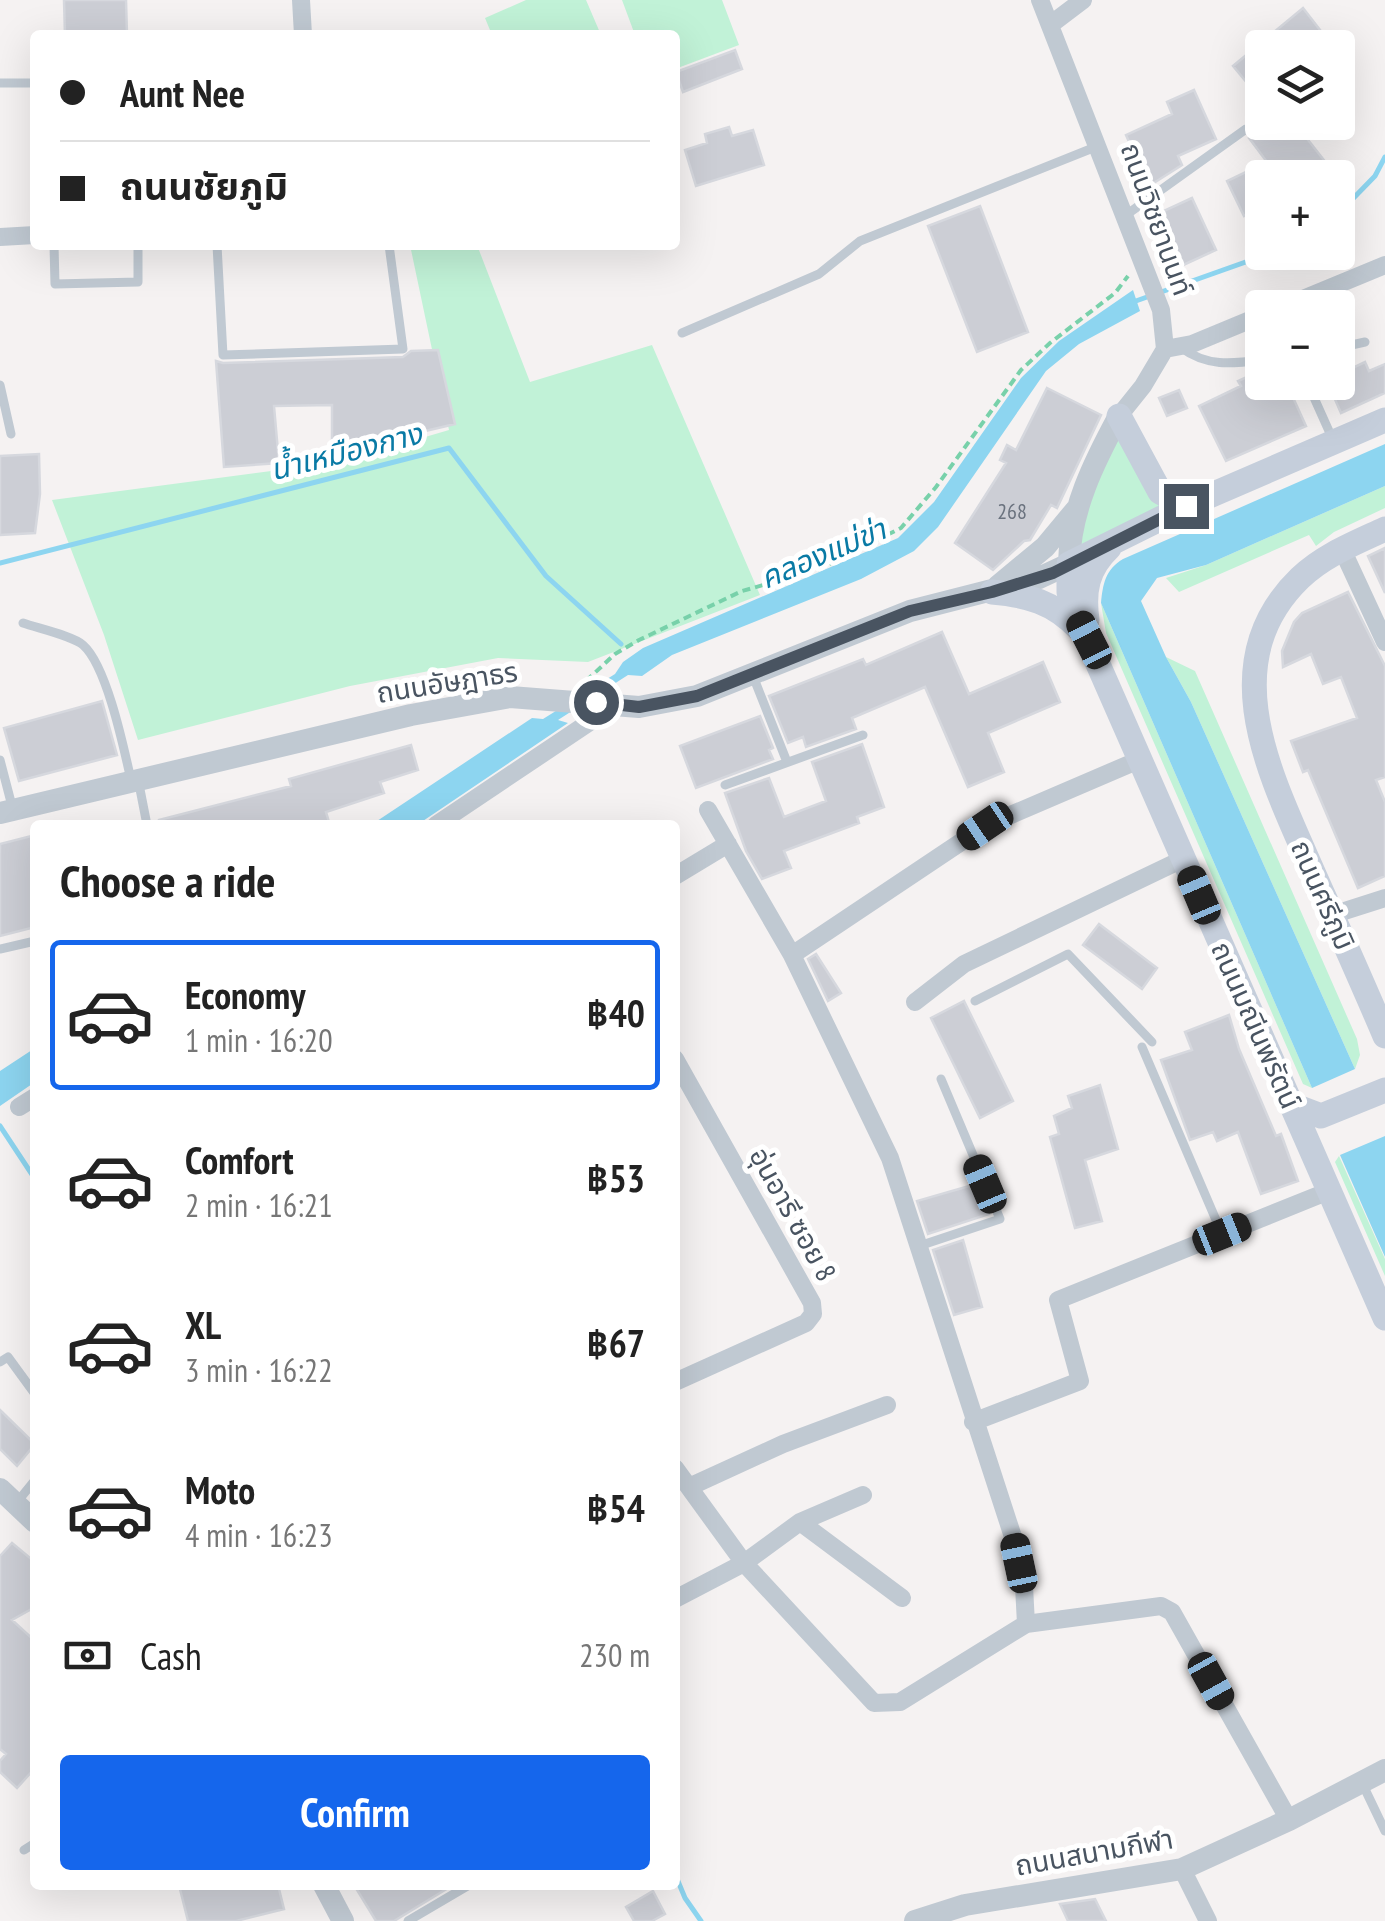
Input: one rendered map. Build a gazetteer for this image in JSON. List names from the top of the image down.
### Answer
{
  "streets": {
    "main road": ["ถนนศรีภูมิ", "ถนนมณีนพรัตน์"],
    "street": [
      "ถนนวิชยานนท์",
      "ถนนอัษฎาธร",
      "อุ่นอารี ซอย 8",
      "ถนนสนามกีฬา"
    ]
  },
  "crossings": [
    ["ถนนอัษฎาธร", "ถนนมณีนพรัตน์"]
  ],
  "water": ["น้ำเหมืองกาง", "คลองแม่ข่า"],
  "house_numbers": ["268"],
  "page": {
    "map_buttons": ["+", "−"],
    "banner": ["Aunt Nee", "ถนนชัยภูมิ"],
    "heading": "Choose a ride",
    "list": [
      {
        "name": "Economy",
        "note": "1 min · 16:20",
        "value": "฿40"
      },
      {
        "name": "Comfort",
        "note": "2 min · 16:21",
        "value": "฿53"
      },
      {
        "name": "XL",
        "note": "3 min · 16:22",
        "value": "฿67"
      },
      {
        "name": "Moto",
        "note": "4 min · 16:23",
        "value": "฿54"
      }
    ],
    "pay": ["Cash", "230 m"],
    "buttons": "Confirm"
  }
}
